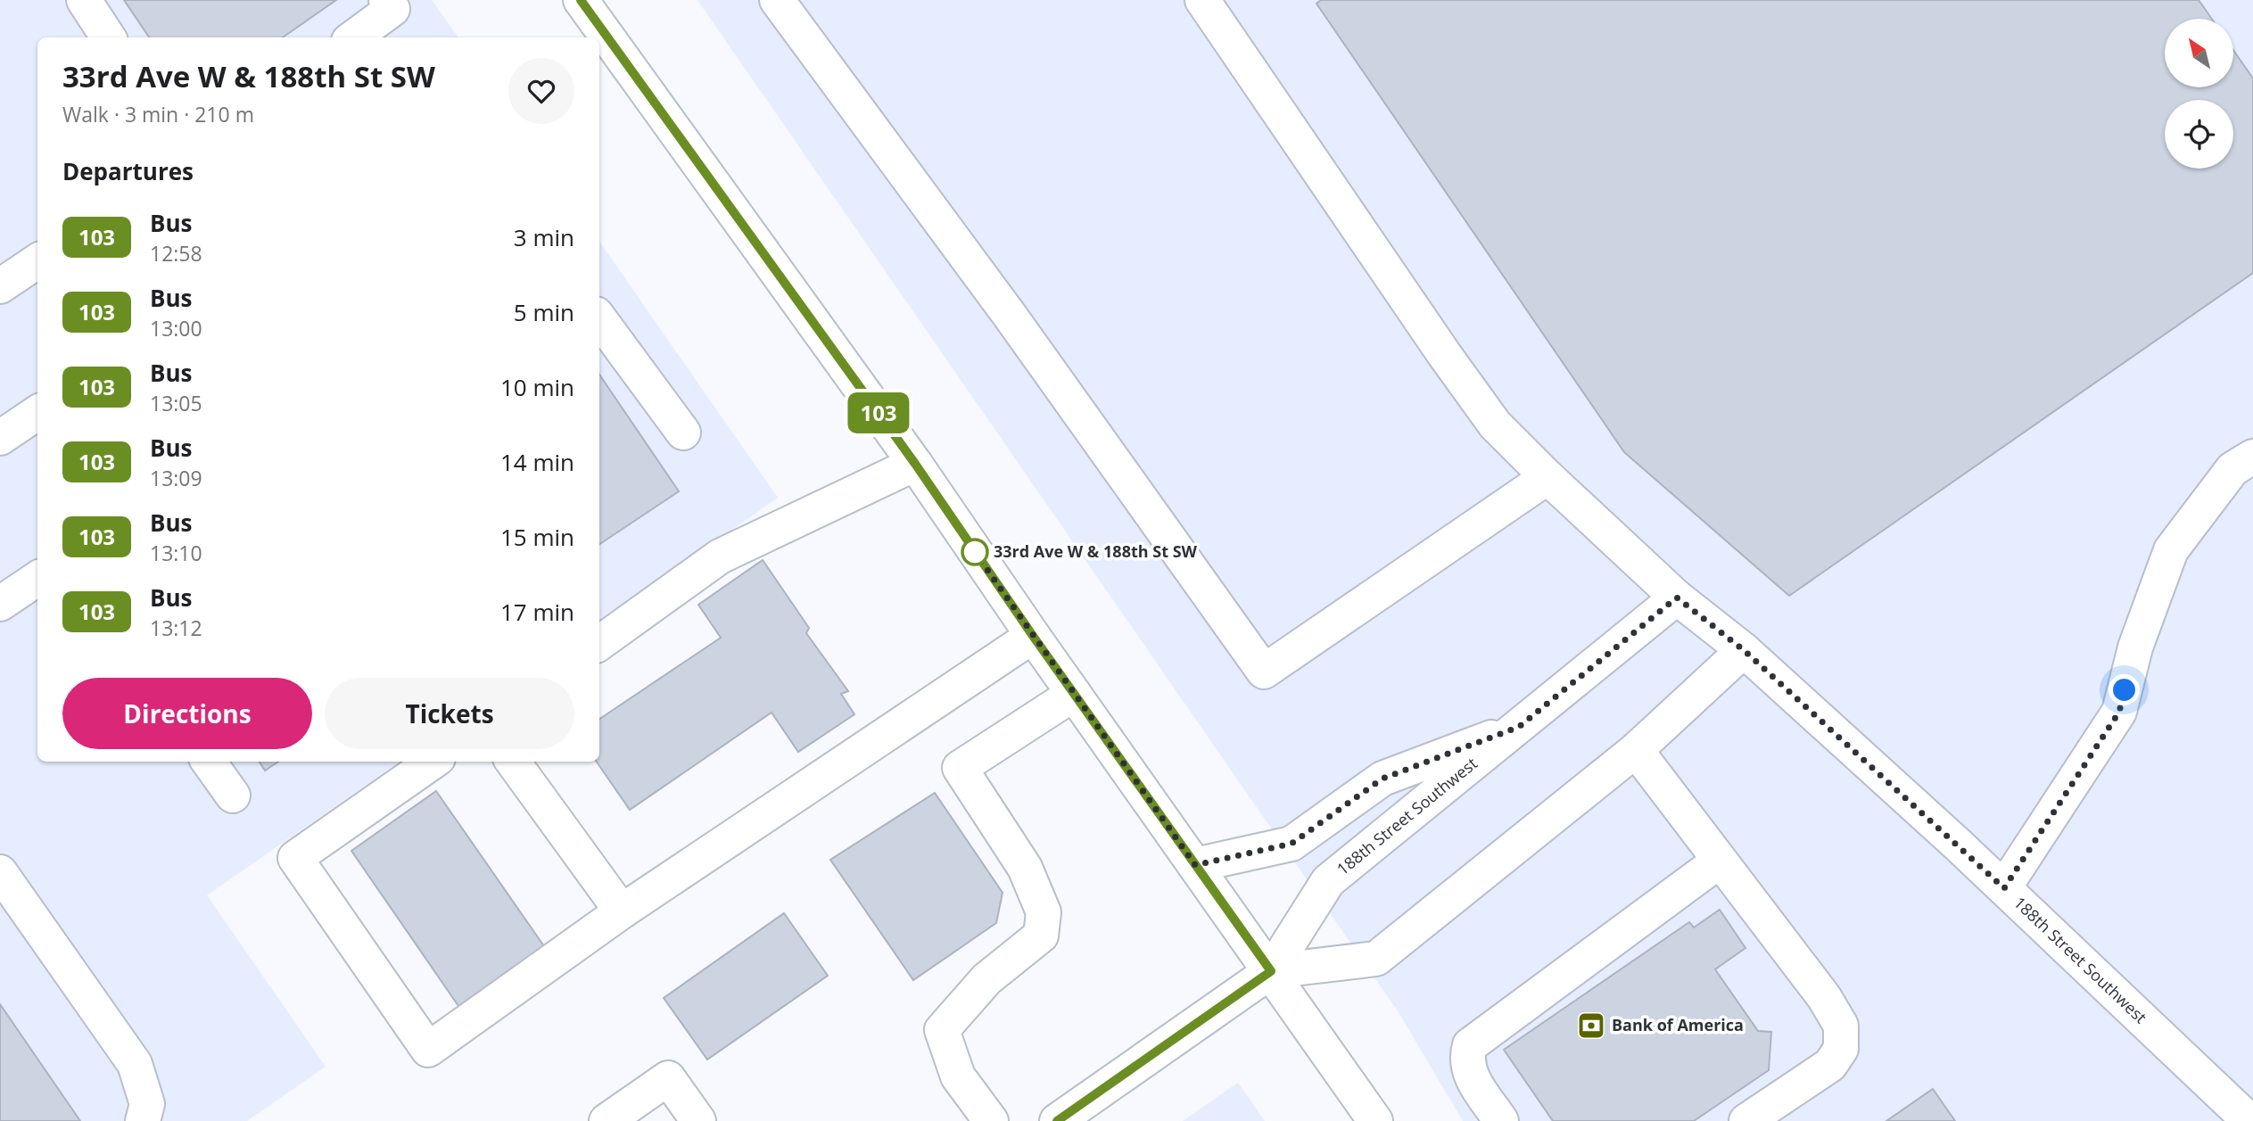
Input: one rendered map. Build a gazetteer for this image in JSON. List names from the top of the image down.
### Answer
{
  "streets": {
    "street": ["188th Street Southwest"]
  },
  "places": {
    "other": ["33rd Ave W & 188th St SW"],
    "bank": ["Bank of America"]
  },
  "lines": ["bus line 103"],
  "north": "top left",
  "page": {
    "on_map": "103",
    "heading": [
      ["33rd Ave W & 188th St SW", "Walk · 3 min · 210 m"],
      "Departures"
    ],
    "list": [
      {
        "mark": "103",
        "name": "Bus",
        "note": "12:58",
        "value": "3 min"
      },
      {
        "mark": "103",
        "name": "Bus",
        "note": "13:00",
        "value": "5 min"
      },
      {
        "mark": "103",
        "name": "Bus",
        "note": "13:05",
        "value": "10 min"
      },
      {
        "mark": "103",
        "name": "Bus",
        "note": "13:09",
        "value": "14 min"
      },
      {
        "mark": "103",
        "name": "Bus",
        "note": "13:10",
        "value": "15 min"
      },
      {
        "mark": "103",
        "name": "Bus",
        "note": "13:12",
        "value": "17 min"
      }
    ],
    "buttons": ["Directions", "Tickets"]
  }
}
